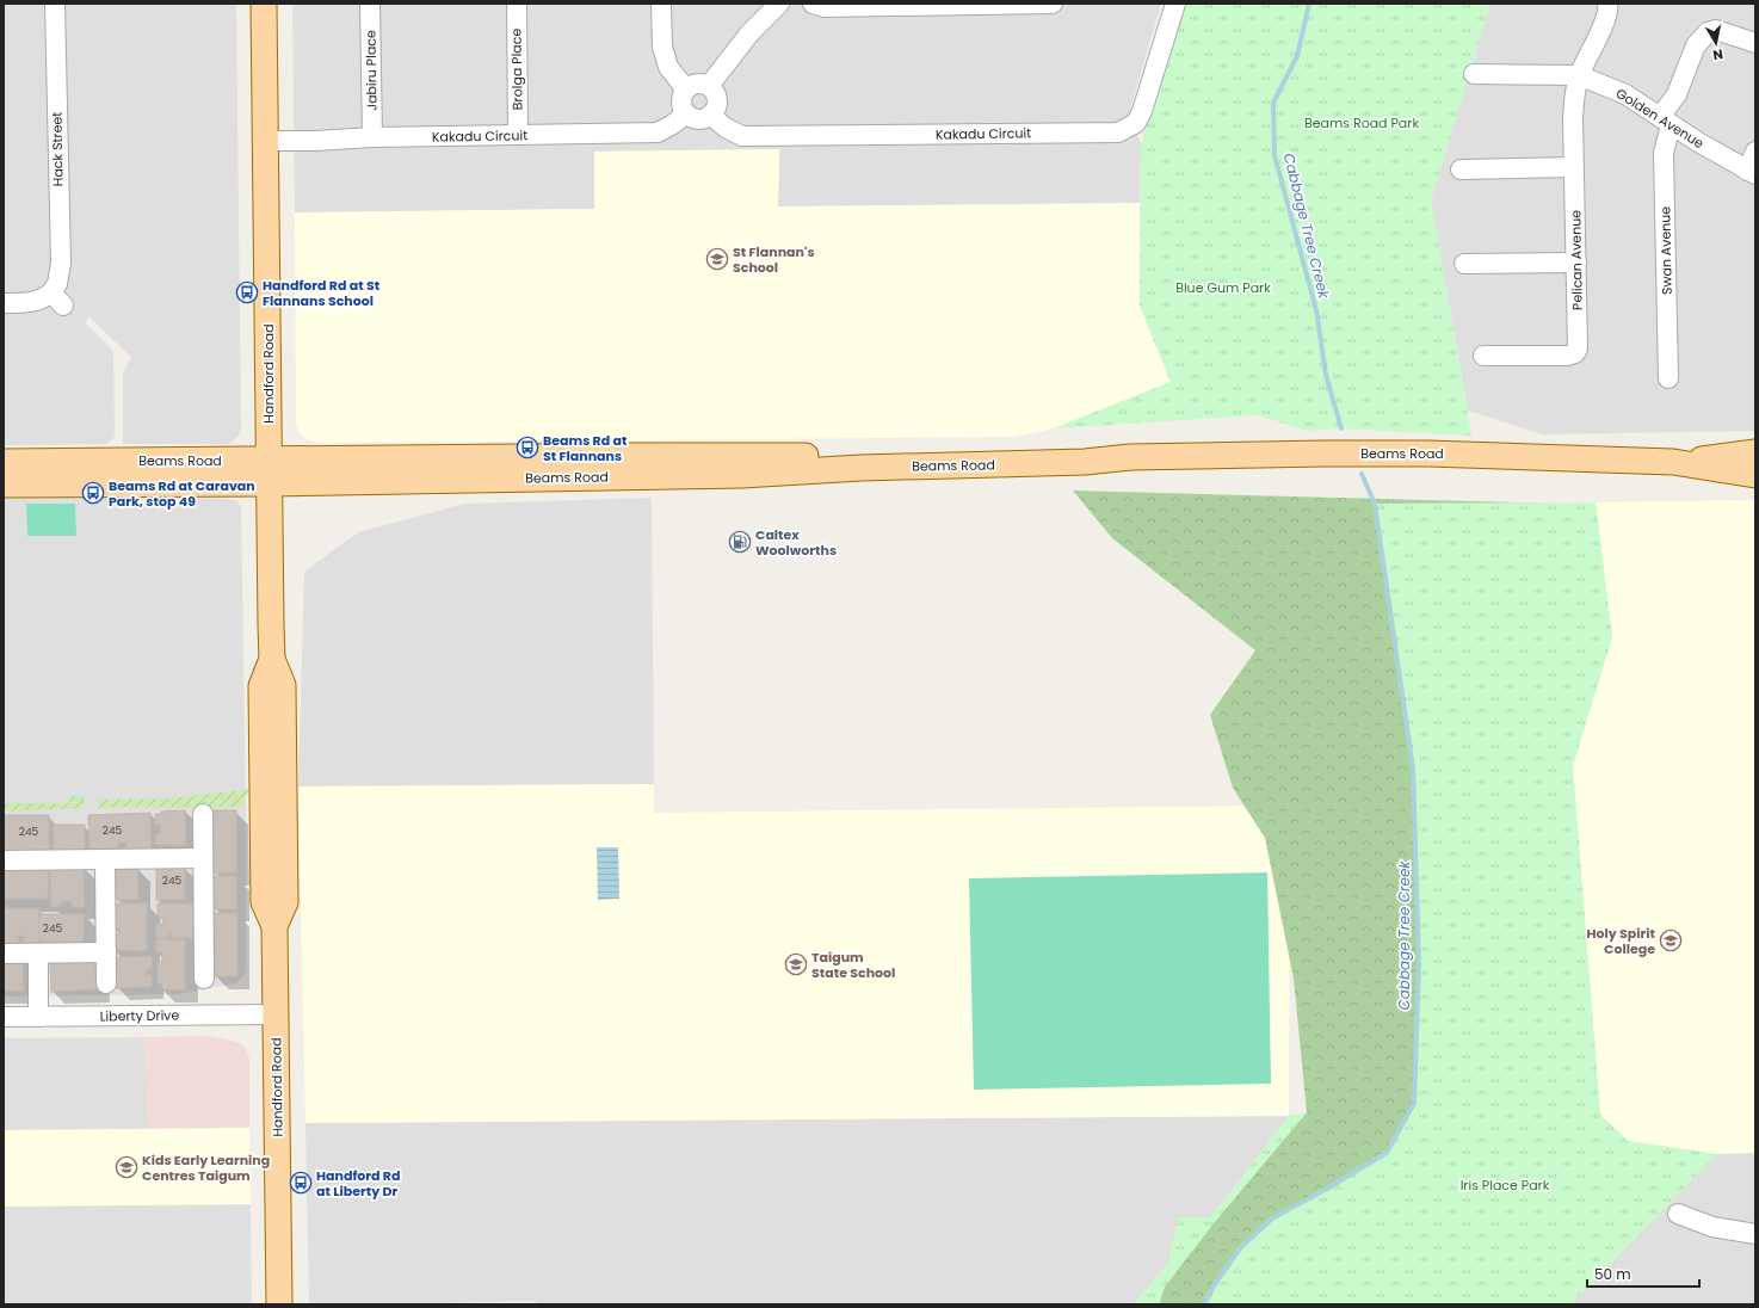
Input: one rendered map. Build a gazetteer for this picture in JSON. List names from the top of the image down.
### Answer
{
  "streets": {
    "main road": ["Handford Road", "Beams Road"],
    "street": [
      "Brolga Place",
      "Jabiru Place",
      "Golden Avenue",
      "Kakadu Circuit",
      "Hack Street",
      "Swan Avenue",
      "Pelican Avenue",
      "Liberty Drive"
    ]
  },
  "crossings": [
    ["Brolga Place", "Kakadu Circuit"],
    ["Jabiru Place", "Kakadu Circuit"],
    ["Golden Avenue", "Swan Avenue"],
    ["Golden Avenue", "Pelican Avenue"],
    ["Kakadu Circuit", "Handford Road"],
    ["Handford Road", "Beams Road"],
    ["Handford Road", "Liberty Drive"]
  ],
  "water": ["Cabbage Tree Creek"],
  "parks": ["Beams Road Park", "Blue Gum Park", "Iris Place Park"],
  "places": {
    "school or university": [
      "St Flannan's School",
      "Holy Spirit College",
      "Taigum State School",
      "Kids Early Learning Centres Taigum"
    ],
    "bus stop": [
      "Handford Rd at St Flannans School",
      "Beams Rd at St Flannans",
      "Beams Rd at Caravan Park, stop 49",
      "Handford Rd at Liberty Dr"
    ],
    "fuel station": ["Caltex Woolworths"]
  },
  "house_numbers": [
    "245",
    "245",
    "245",
    "245"
  ],
  "scale_bar": "50 m",
  "north": "bottom"
}
